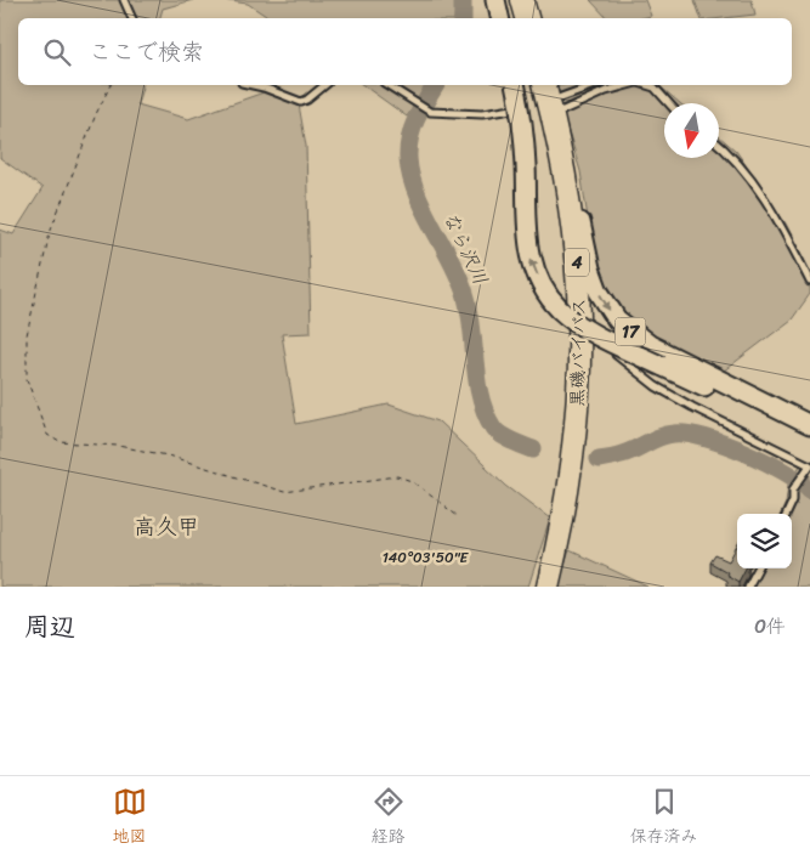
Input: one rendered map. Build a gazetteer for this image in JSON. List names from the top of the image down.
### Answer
{
  "streets": {
    "highway": ["4", "黒磯バイパス"],
    "main road": ["17"]
  },
  "crossings": [
    ["17", "黒磯バイパス"]
  ],
  "districts": ["高久甲"],
  "water": ["なら沢川"],
  "north": "bottom",
  "page": {
    "search": "ここで検索",
    "heading": ["周辺", "0件"],
    "nav": ["地図", "経路", "保存済み"]
  },
  "coordinates": ["140°03'50\"E"]
}
